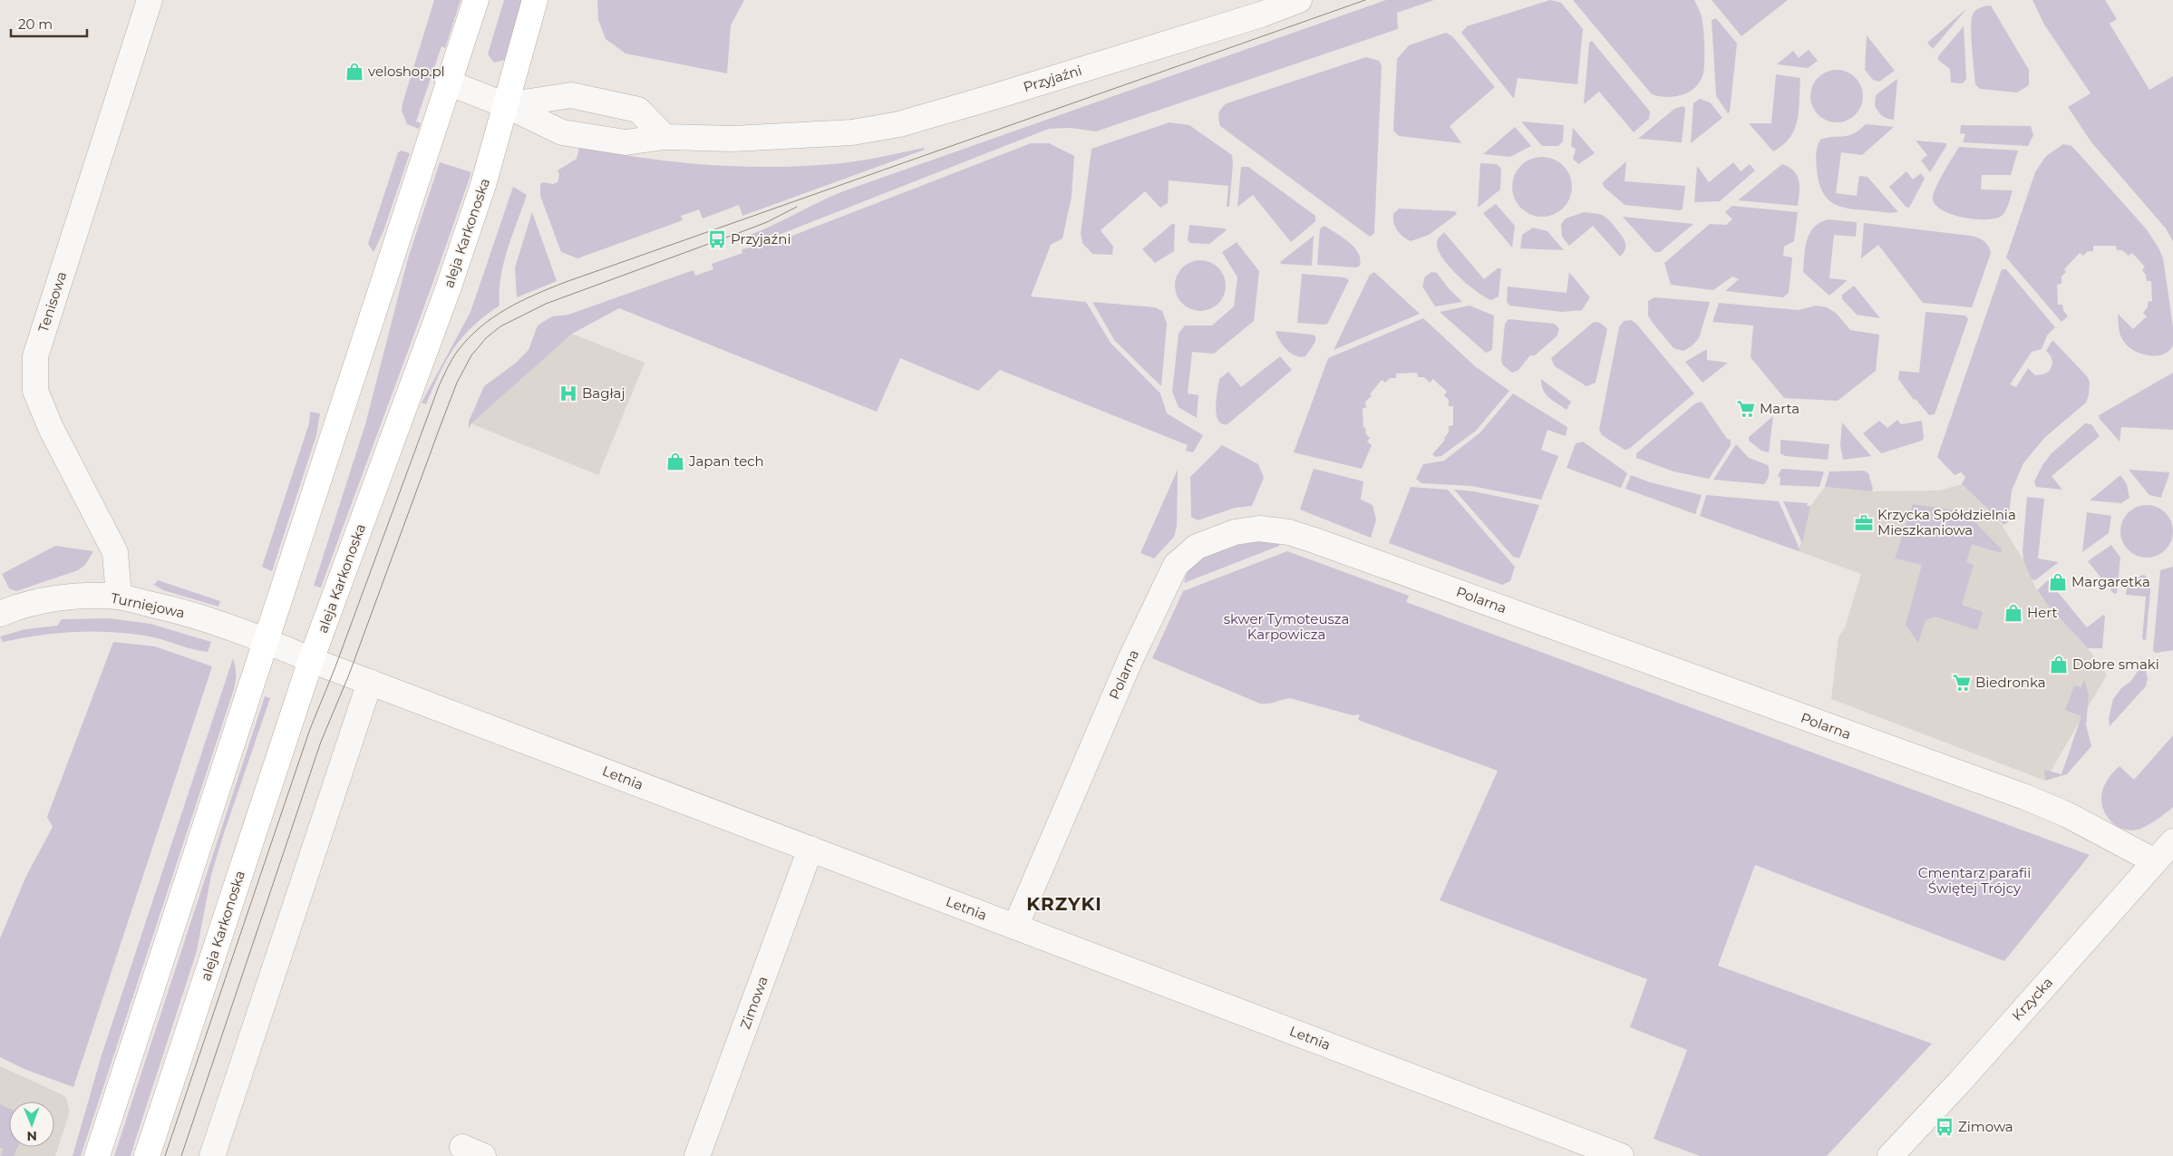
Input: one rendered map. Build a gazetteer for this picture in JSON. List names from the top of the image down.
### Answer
{
  "streets": {
    "main road": ["aleja Karkonoska"],
    "street": [
      "Przyjaźni",
      "Tenisowa",
      "Polarna",
      "Turniejowa",
      "Letnia",
      "Krzycka",
      "Zimowa"
    ]
  },
  "crossings": [
    ["Przyjaźni", "aleja Karkonoska"],
    ["aleja Karkonoska", "Turniejowa"],
    ["aleja Karkonoska", "Letnia"],
    ["Tenisowa", "Turniejowa"],
    ["Polarna", "Letnia"],
    ["Polarna", "Krzycka"],
    ["Turniejowa", "Letnia"],
    ["Letnia", "Zimowa"]
  ],
  "districts": ["KRZYKI"],
  "parks": ["skwer Tymoteusza Karpowicza", "Cmentarz parafii Świętej Trójcy"],
  "places": {
    "shop": [
      "veloshop.pl",
      "Japan tech",
      "Margaretka",
      "Hert",
      "Dobre smaki"
    ],
    "bus stop": ["Przyjaźni", "Zimowa"],
    "hospital": ["Bagłaj"],
    "supermarket": ["Marta", "Biedronka"],
    "office": ["Krzycka Spółdzielnia Mieszkaniowa"]
  },
  "scale_bar": "20 m",
  "north": "bottom"
}
